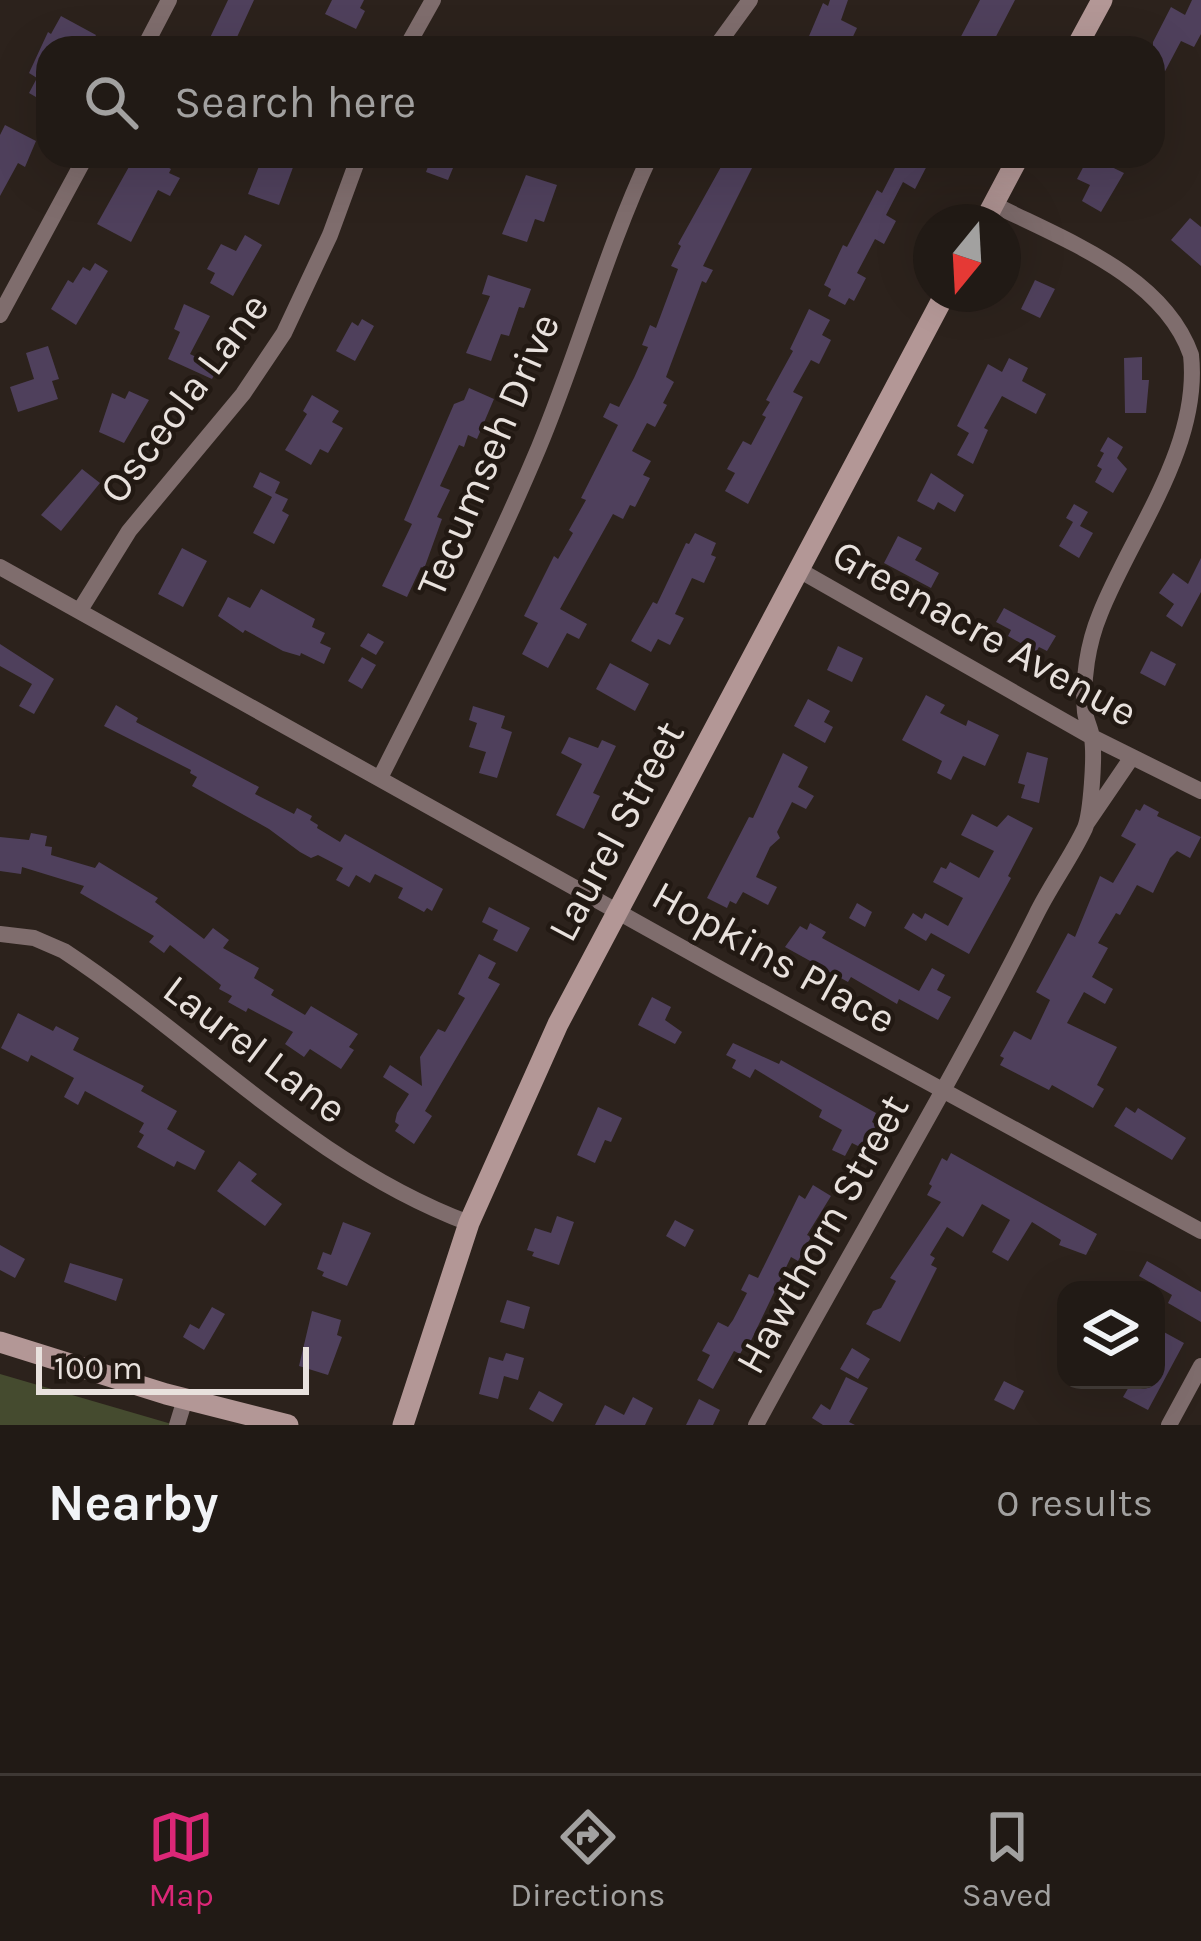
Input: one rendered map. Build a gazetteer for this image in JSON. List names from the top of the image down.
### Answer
{
  "streets": {
    "street": [
      "Osceola Lane",
      "Tecumseh Drive",
      "Greenacre Avenue",
      "Laurel Street",
      "Hopkins Place",
      "Laurel Lane",
      "Hawthorn Street"
    ]
  },
  "crossings": [
    ["Osceola Lane", "Hopkins Place"],
    ["Tecumseh Drive", "Hopkins Place"],
    ["Greenacre Avenue", "Laurel Street"],
    ["Greenacre Avenue", "Hawthorn Street"],
    ["Laurel Street", "Hopkins Place"],
    ["Laurel Street", "Laurel Lane"],
    ["Hopkins Place", "Hawthorn Street"]
  ],
  "scale_bar": "100 m",
  "north": "bottom",
  "page": {
    "search": "Search here",
    "scale": "100 m",
    "heading": ["Nearby", "0 results"],
    "nav": ["Map", "Directions", "Saved"]
  }
}
